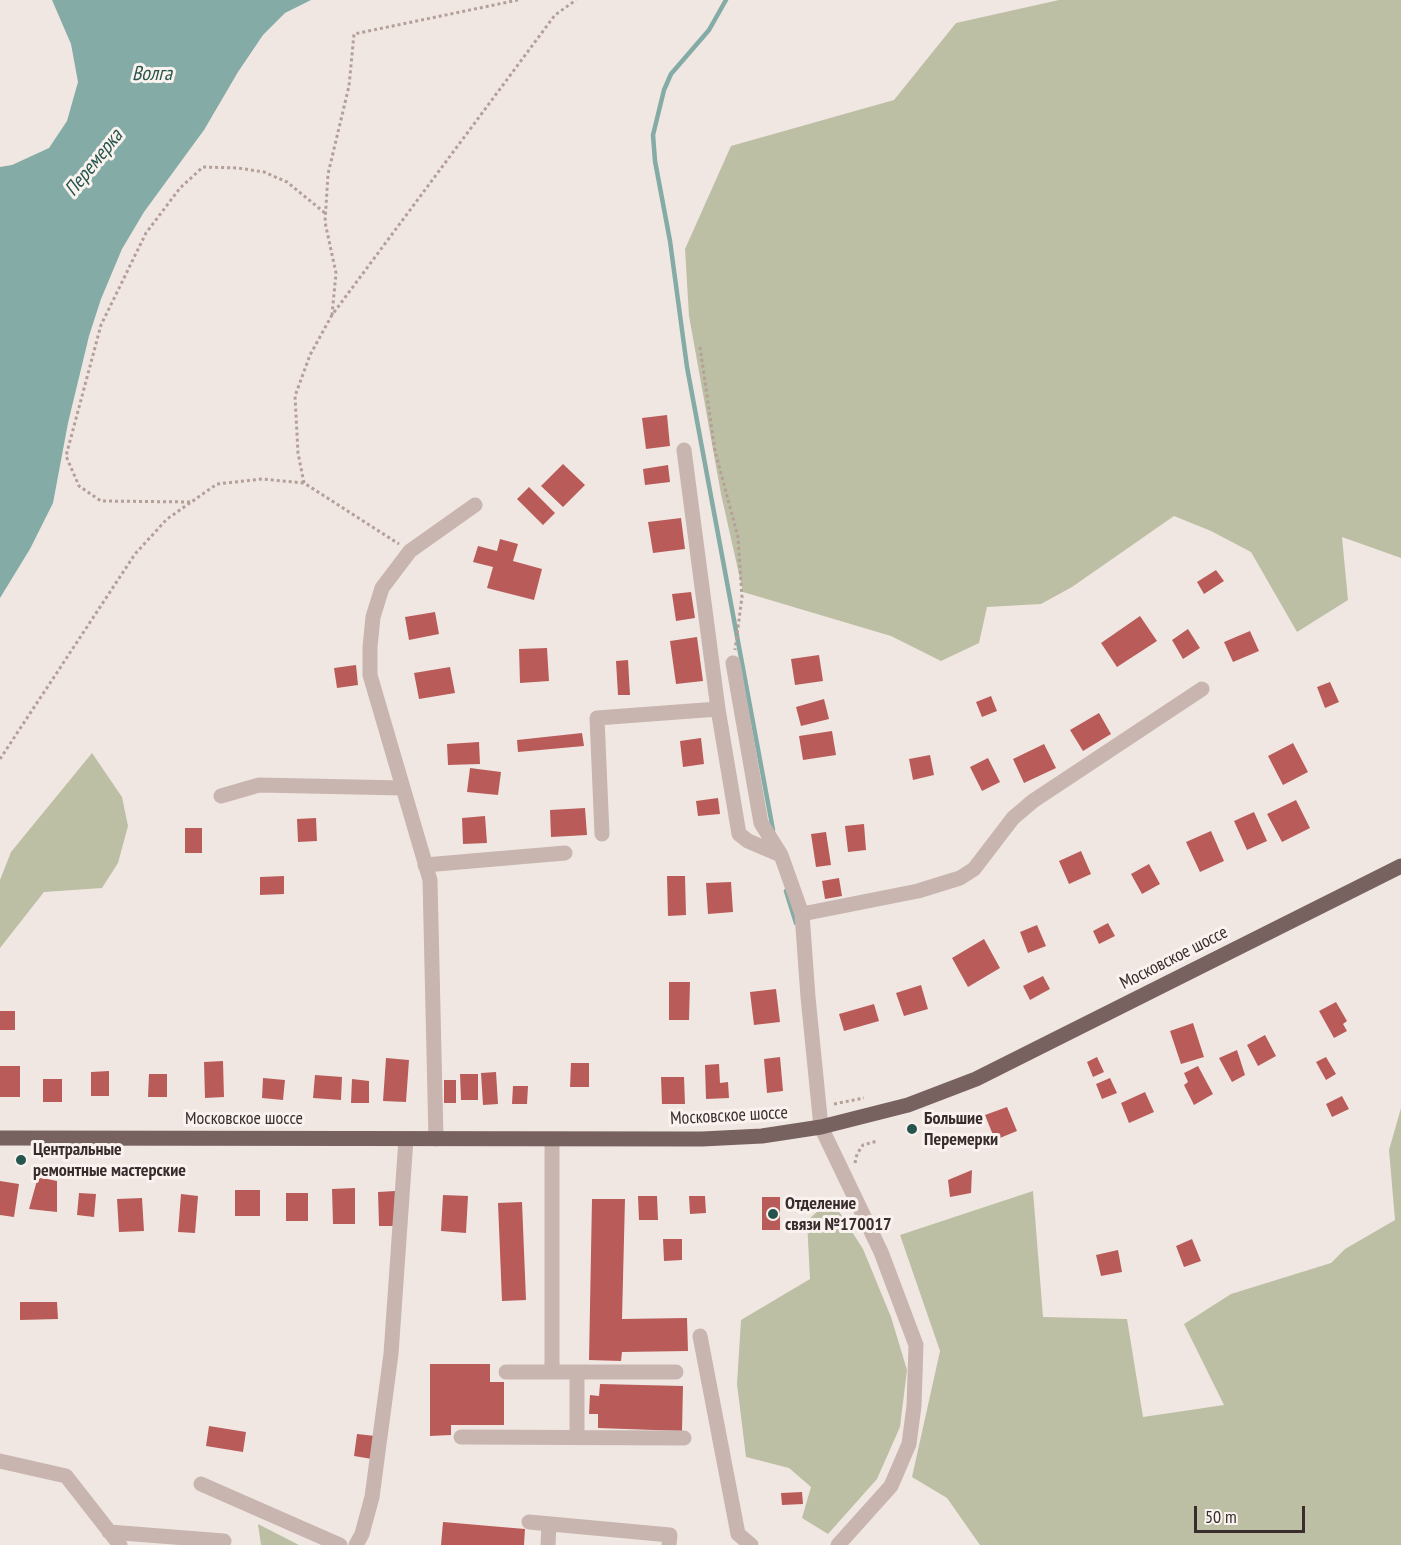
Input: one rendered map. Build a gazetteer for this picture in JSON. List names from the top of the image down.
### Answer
{
  "streets": {
    "main road": ["Московское шоссе"]
  },
  "water": ["Волга", "Перемерка"],
  "places": ["Большие Перемерки", "Центральные ремонтные мастерские", "Отделение связи №170017"],
  "scale_bar": "50 m"
}
